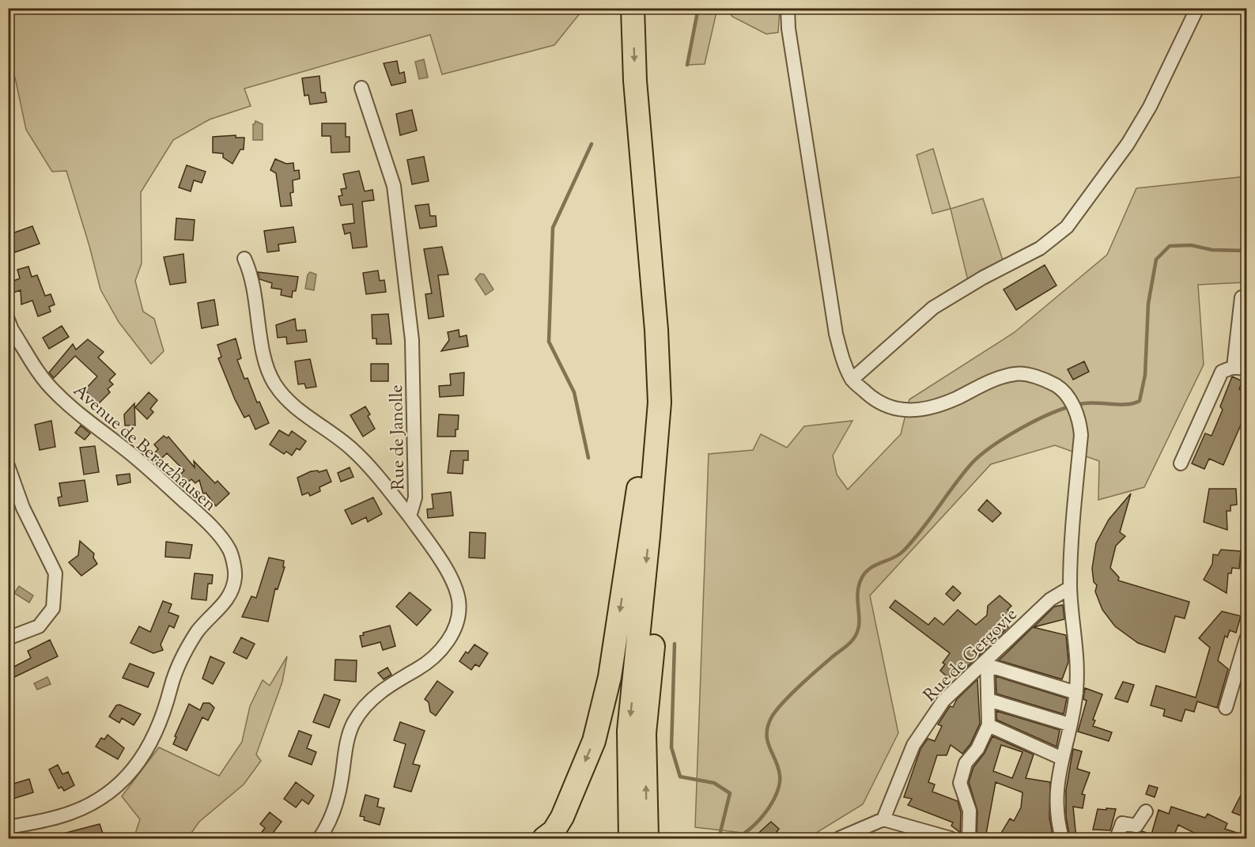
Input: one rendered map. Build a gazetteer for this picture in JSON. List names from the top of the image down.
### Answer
{
  "streets": {
    "street": ["Rue de Janolle", "Avenue de Beratzhausen", "Rue de Gergovie"]
  }
}
